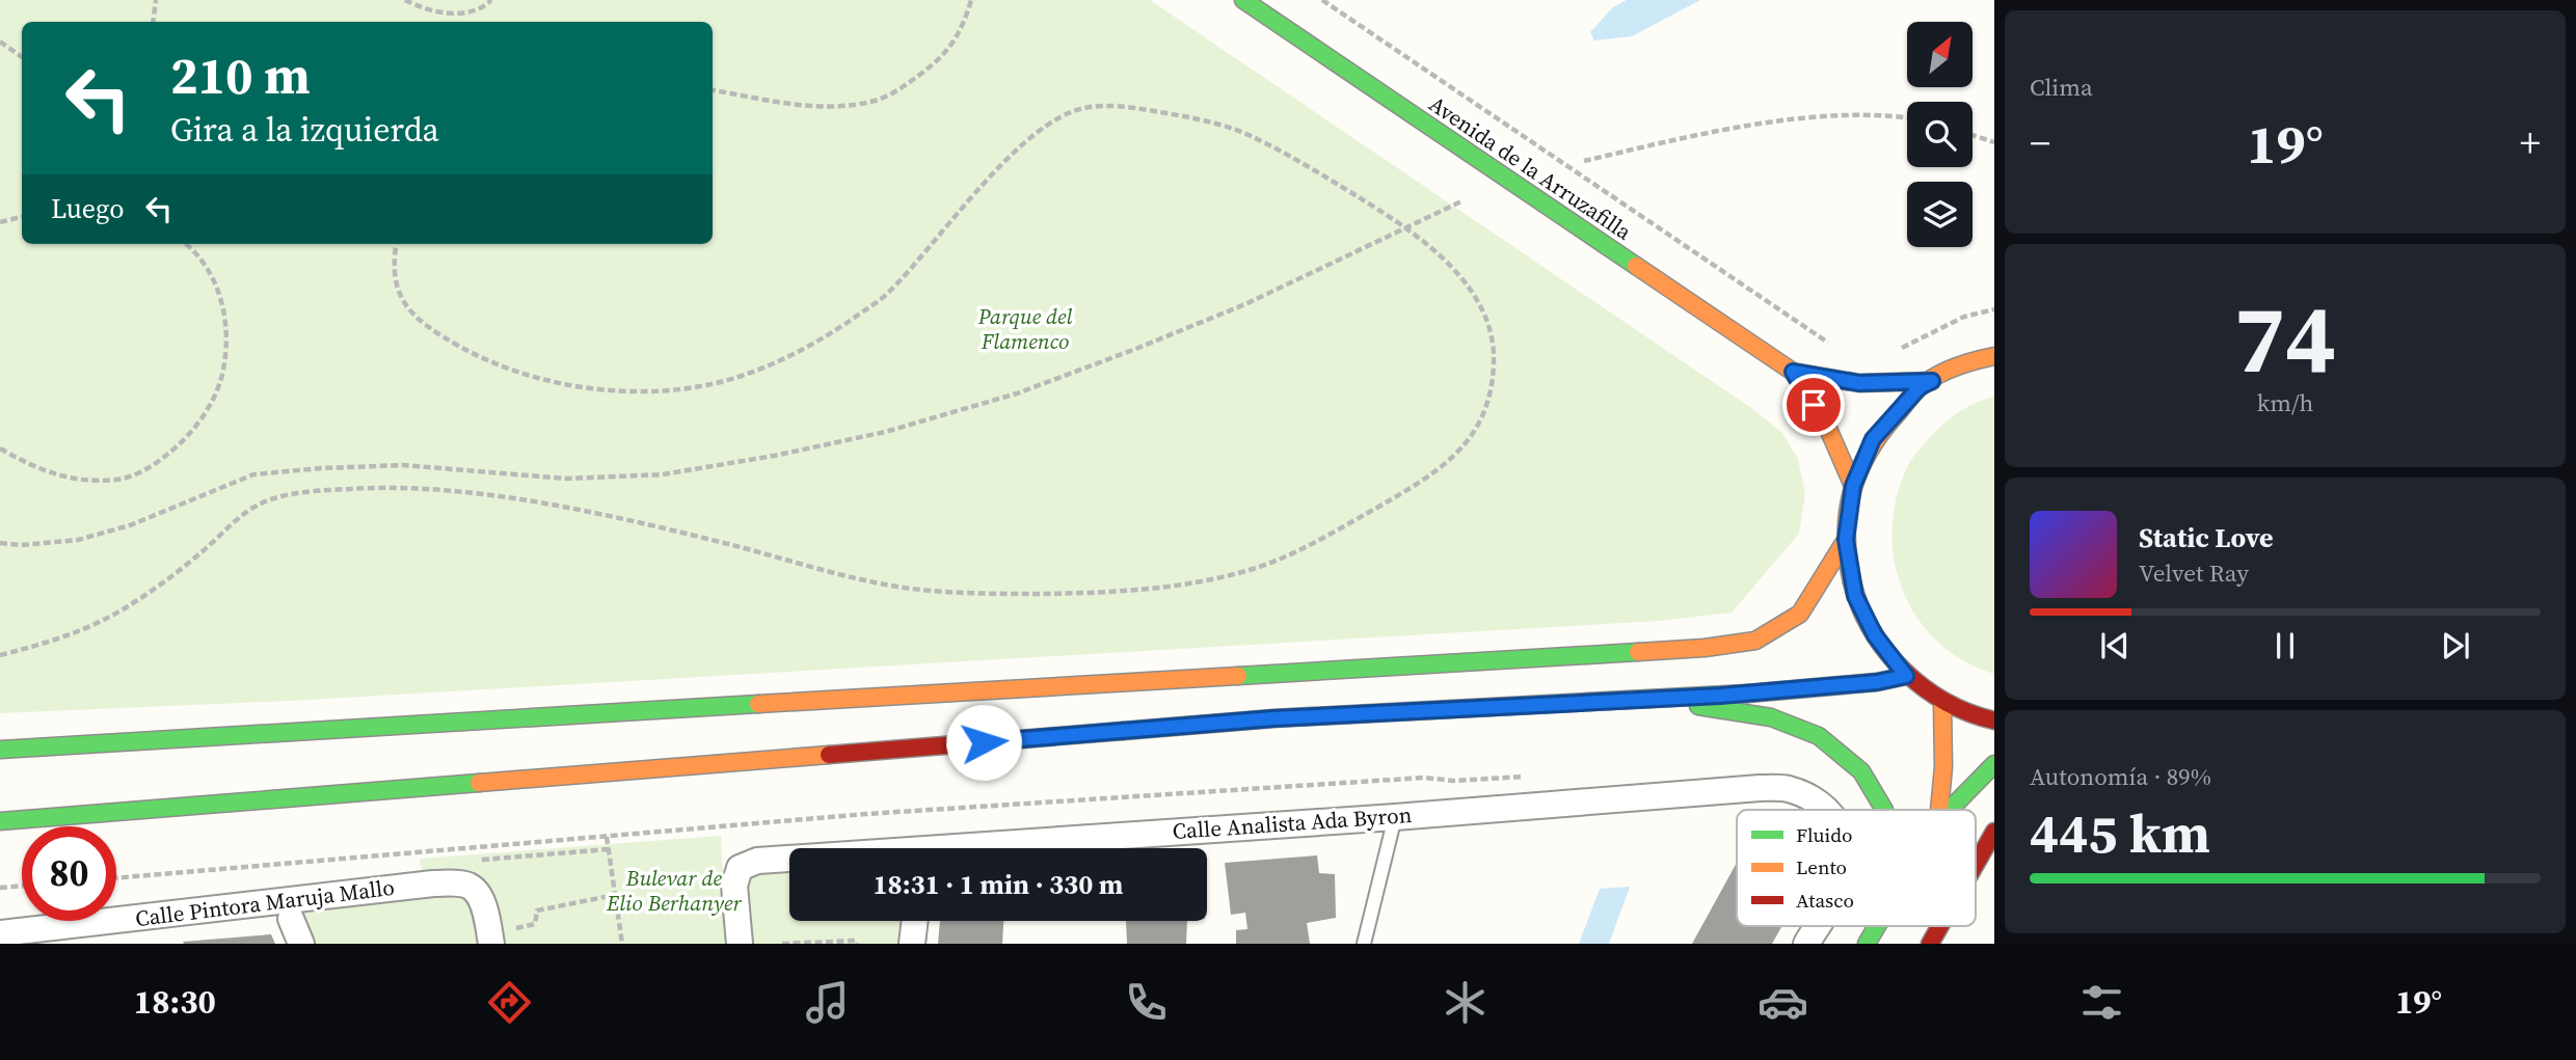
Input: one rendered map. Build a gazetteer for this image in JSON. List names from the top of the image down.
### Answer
{
  "streets": {
    "main road": ["Avenida de la Arruzafilla"],
    "street": ["Calle Analista Ada Byron", "Calle Pintora Maruja Mallo"]
  },
  "parks": ["Parque del Flamenco", "Bulevar de Elio Berhanyer"],
  "legend": ["Fluido", "Lento", "Atasco"],
  "north": "top right",
  "page": {
    "tile": [
      "Clima",
      ["74", "km/h"],
      ["Autonomía · 89%", "445 km"]
    ],
    "turn": ["210 m", "Gira a la izquierda"],
    "heat": ["−", "19°", "+"],
    "then": "Luego",
    "song": ["Static Love", "Velvet Ray"],
    "limit": "80",
    "trip": "18:31 · 1 min · 330 m",
    "tabs": ["18:30", "19°"]
  }
}
